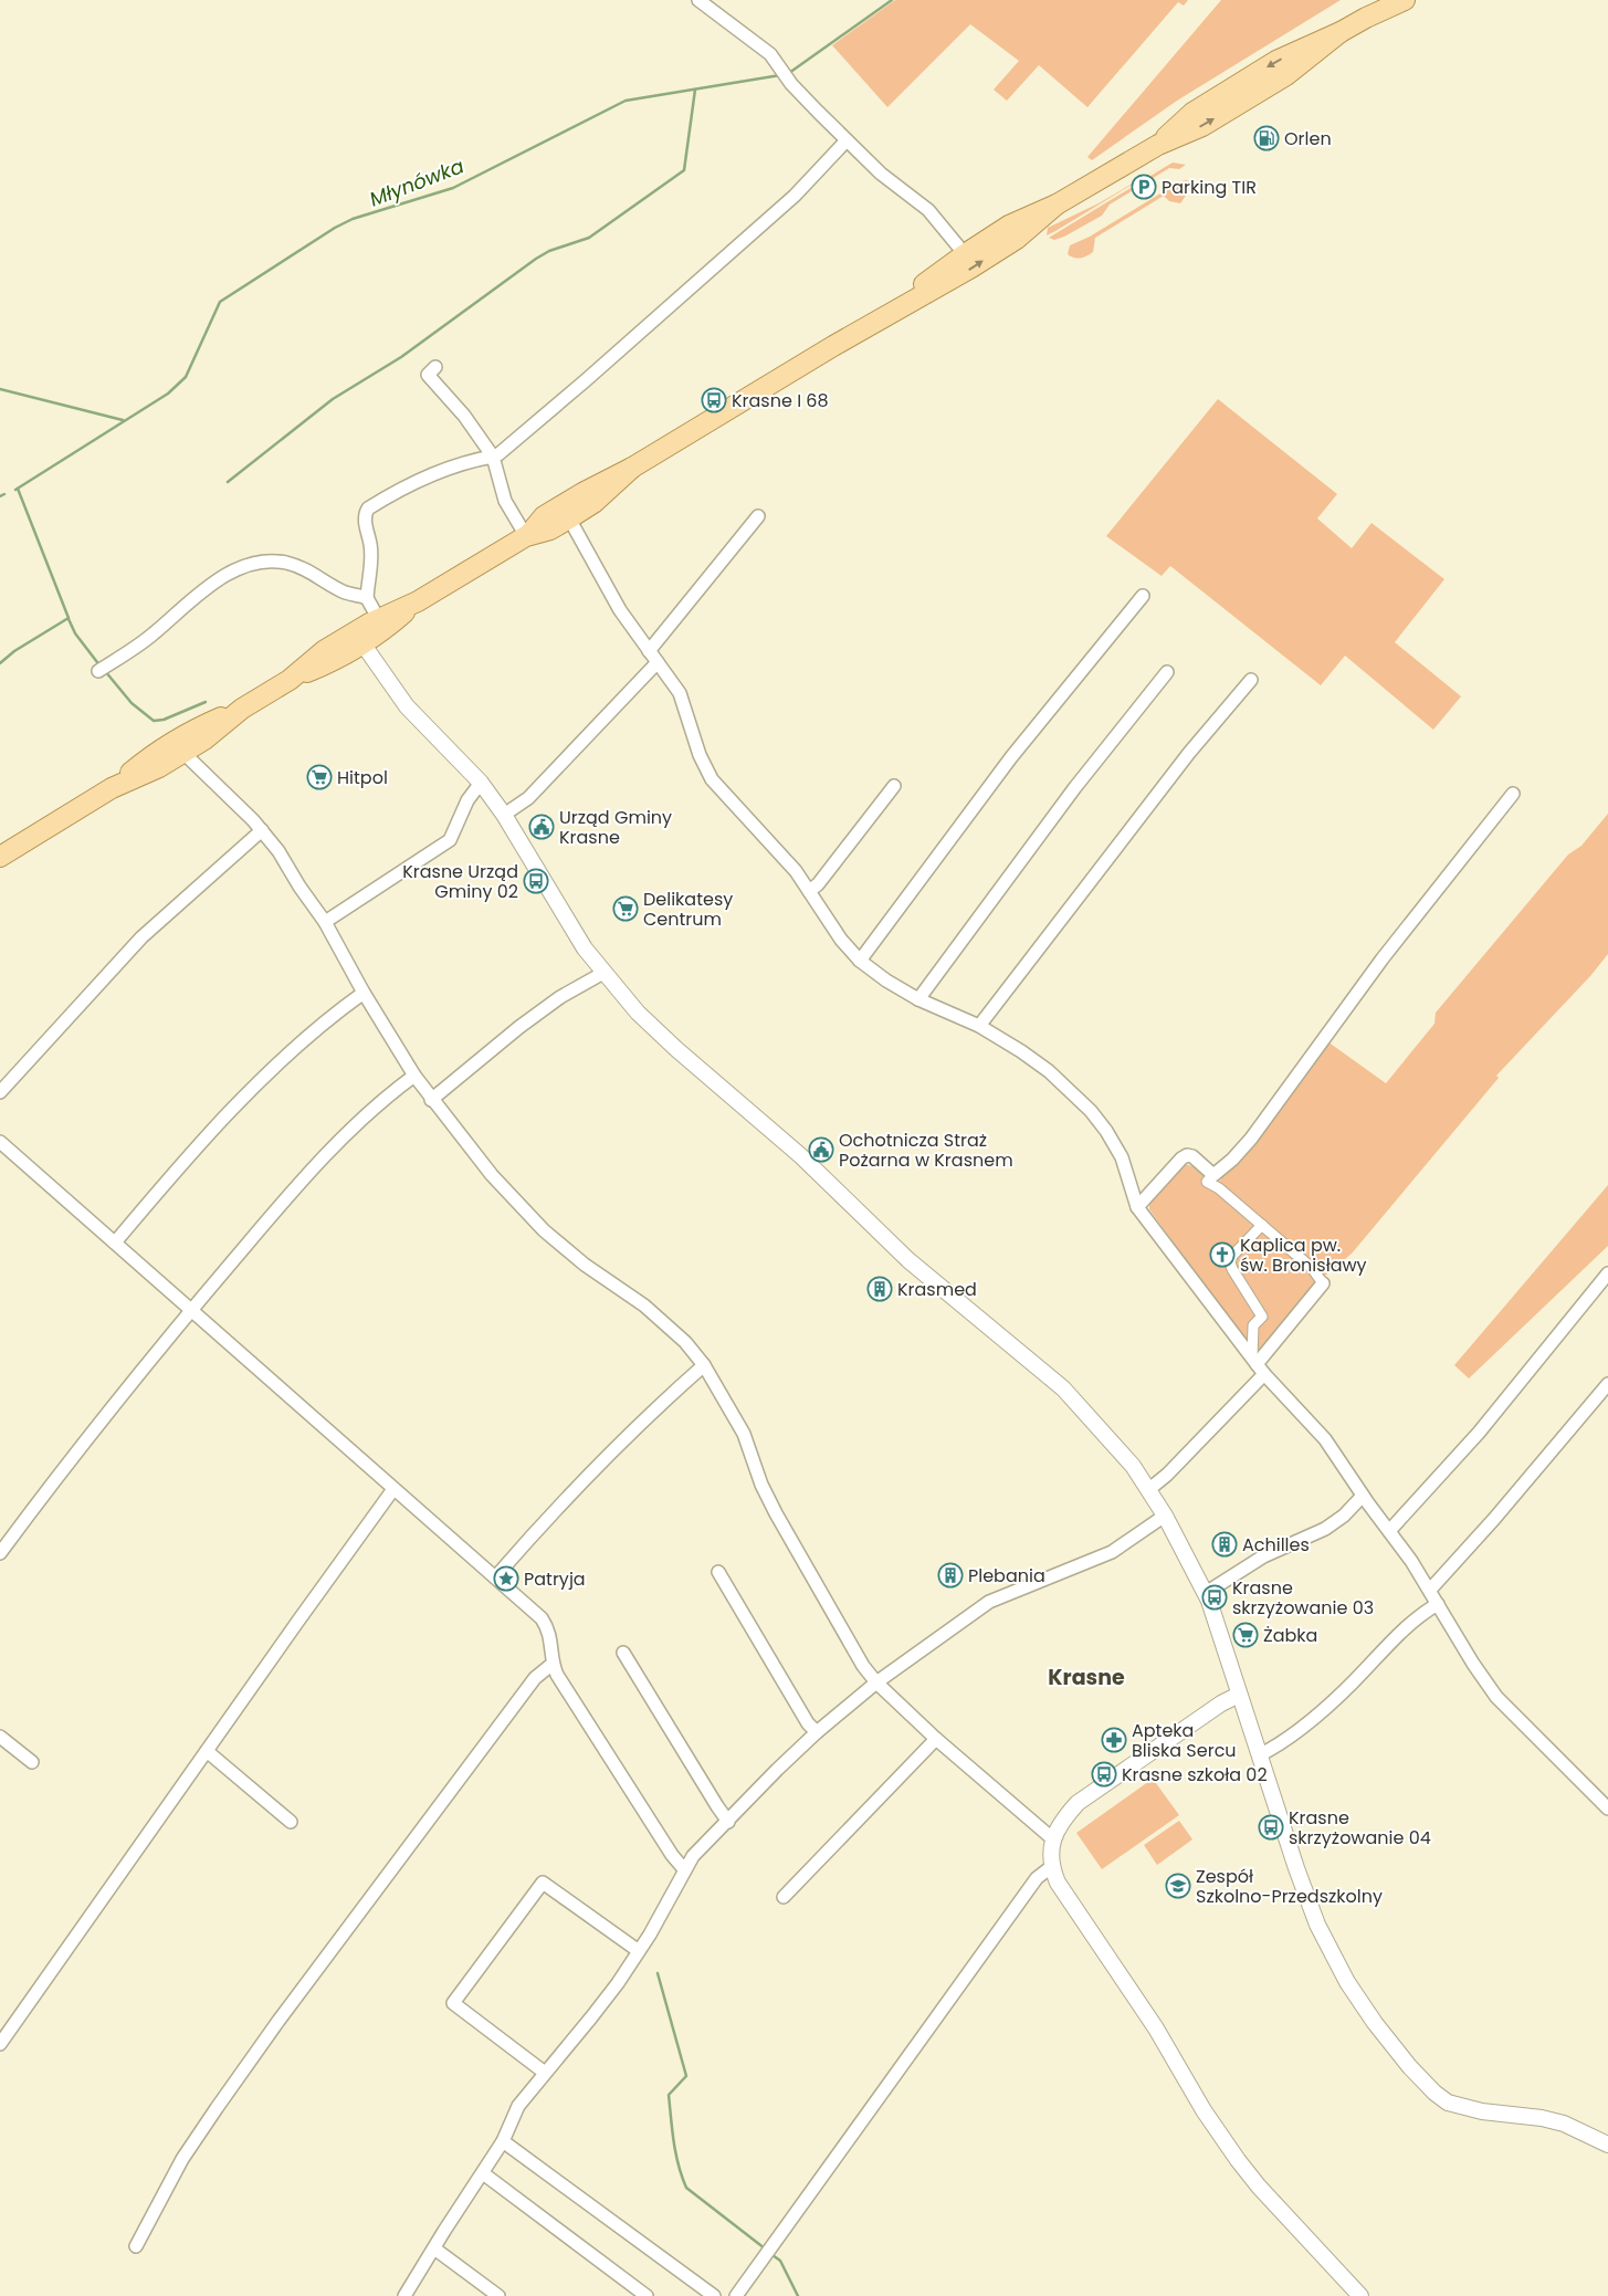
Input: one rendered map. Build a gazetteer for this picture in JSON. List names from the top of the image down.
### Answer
{
  "districts": ["Krasne"],
  "water": ["Młynówka"],
  "places": {
    "fuel station": ["Orlen"],
    "parking": ["Parking TIR"],
    "bus stop": [
      "Krasne I 68",
      "Krasne Urząd Gminy 02",
      "Krasne skrzyżowanie 03",
      "Krasne szkoła 02",
      "Krasne skrzyżowanie 04"
    ],
    "supermarket": ["Hitpol", "Delikatesy Centrum", "Żabka"],
    "public building": ["Urząd Gminy Krasne", "Ochotnicza Straż Pożarna w Krasnem"],
    "church": ["Kaplica pw. św. Bronisławy"],
    "building": ["Krasmed", "Achilles", "Plebania"],
    "place": ["Patryja"],
    "pharmacy": ["Apteka Bliska Sercu"],
    "school or university": ["Zespół Szkolno-Przedszkolny"]
  }
}
